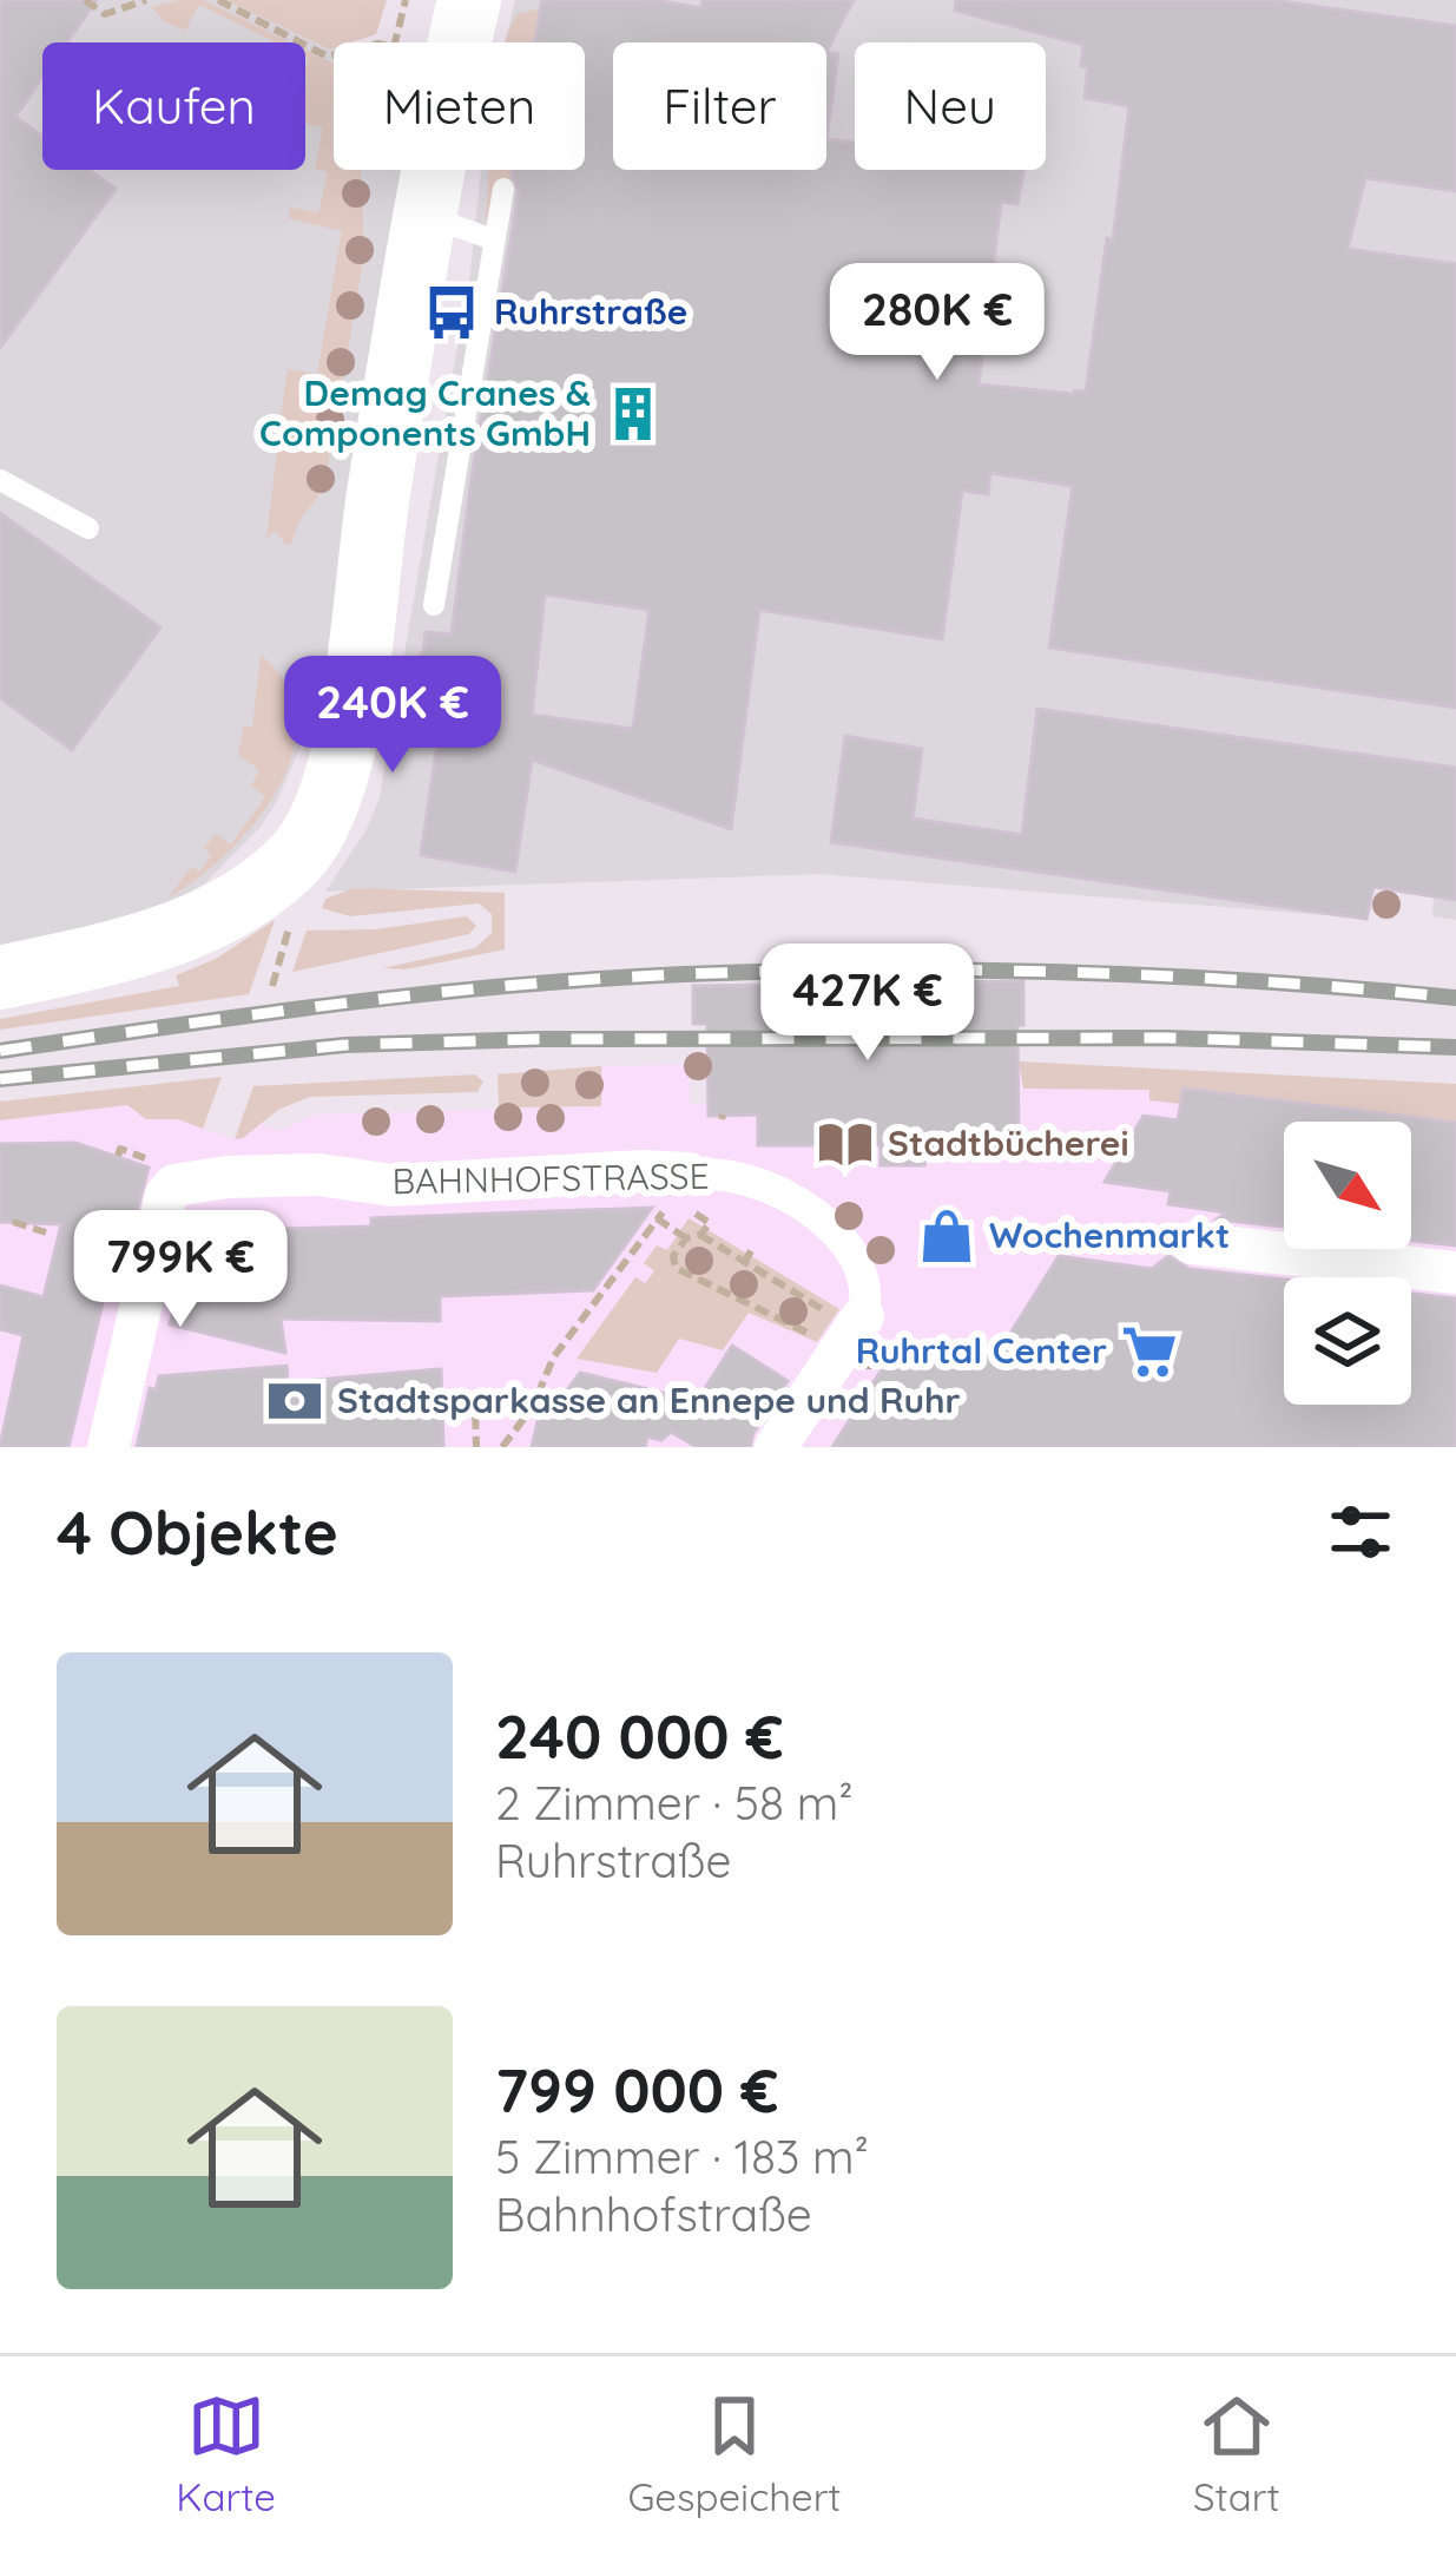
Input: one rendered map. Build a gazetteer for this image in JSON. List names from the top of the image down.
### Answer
{
  "streets": {
    "street": ["BAHNHOFSTRASSE"]
  },
  "places": {
    "bus stop": ["Ruhrstraße"],
    "building": ["Demag Cranes & Components GmbH"],
    "library": ["Stadtbücherei"],
    "shop": ["Wochenmarkt"],
    "supermarket": ["Ruhrtal Center"],
    "bank": ["Stadtsparkasse an Ennepe und Ruhr"]
  },
  "north": "bottom right",
  "page": {
    "chip": [
      "Kaufen",
      "Mieten",
      "Filter",
      "Neu"
    ],
    "price": [
      "280K €",
      "240K €",
      "427K €",
      "799K €"
    ],
    "heading": "4 Objekte",
    "list": [
      {
        "name": "240 000 €",
        "note": "2 Zimmer · 58 m² · Ruhrstraße"
      },
      {
        "name": "799 000 €",
        "note": "5 Zimmer · 183 m² · Bahnhofstraße"
      }
    ],
    "tabs": ["Karte", "Gespeichert", "Start"]
  }
}
